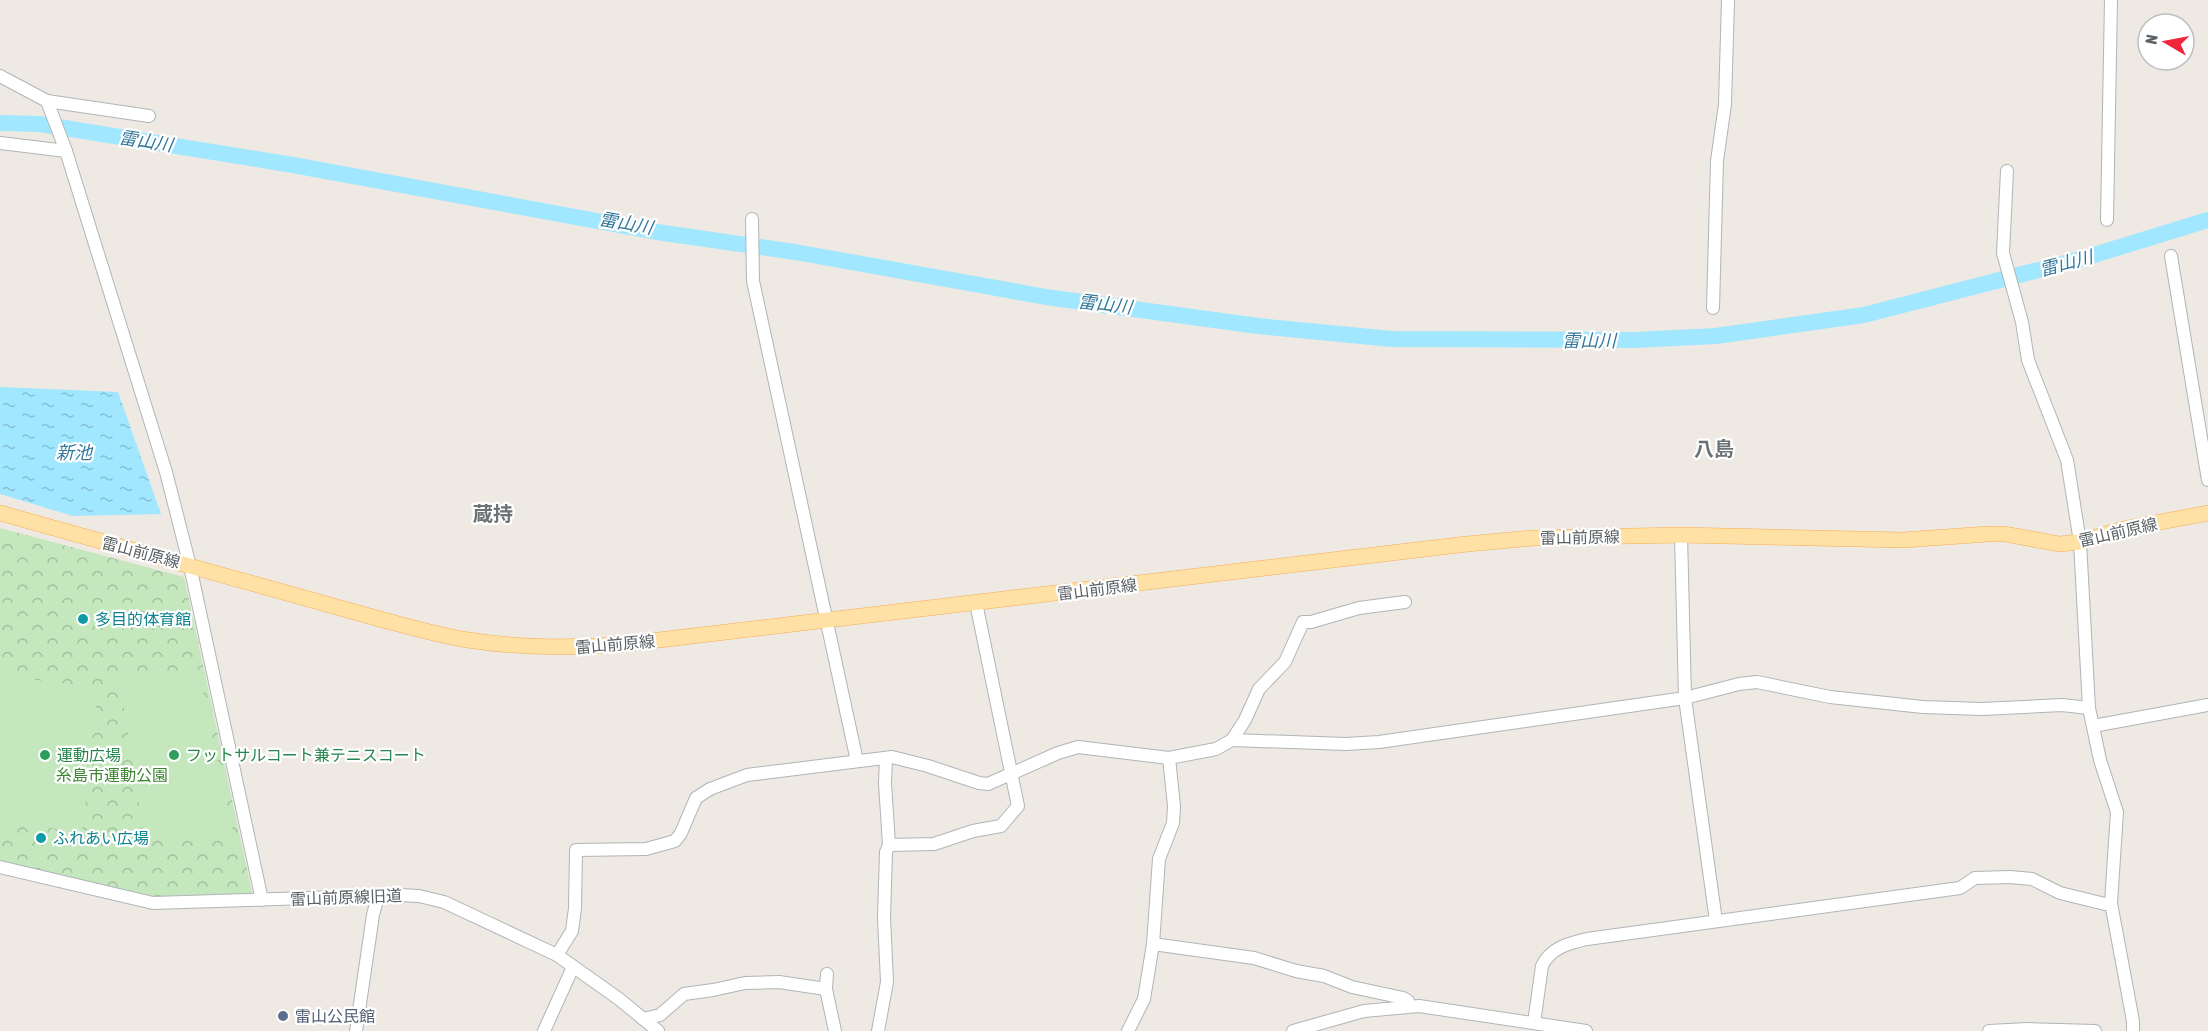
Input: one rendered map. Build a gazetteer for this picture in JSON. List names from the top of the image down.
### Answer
{
  "streets": {
    "main road": ["雷山前原線"],
    "street": ["雷山前原線旧道"]
  },
  "districts": ["八島", "蔵持"],
  "water": ["雷山川", "新池"],
  "parks": ["糸島市運動公園"],
  "places": [
    "多目的体育館",
    "運動広場",
    "フットサルコート兼テニスコート",
    "ふれあい広場",
    "雷山公民館"
  ],
  "north": "left"
}
